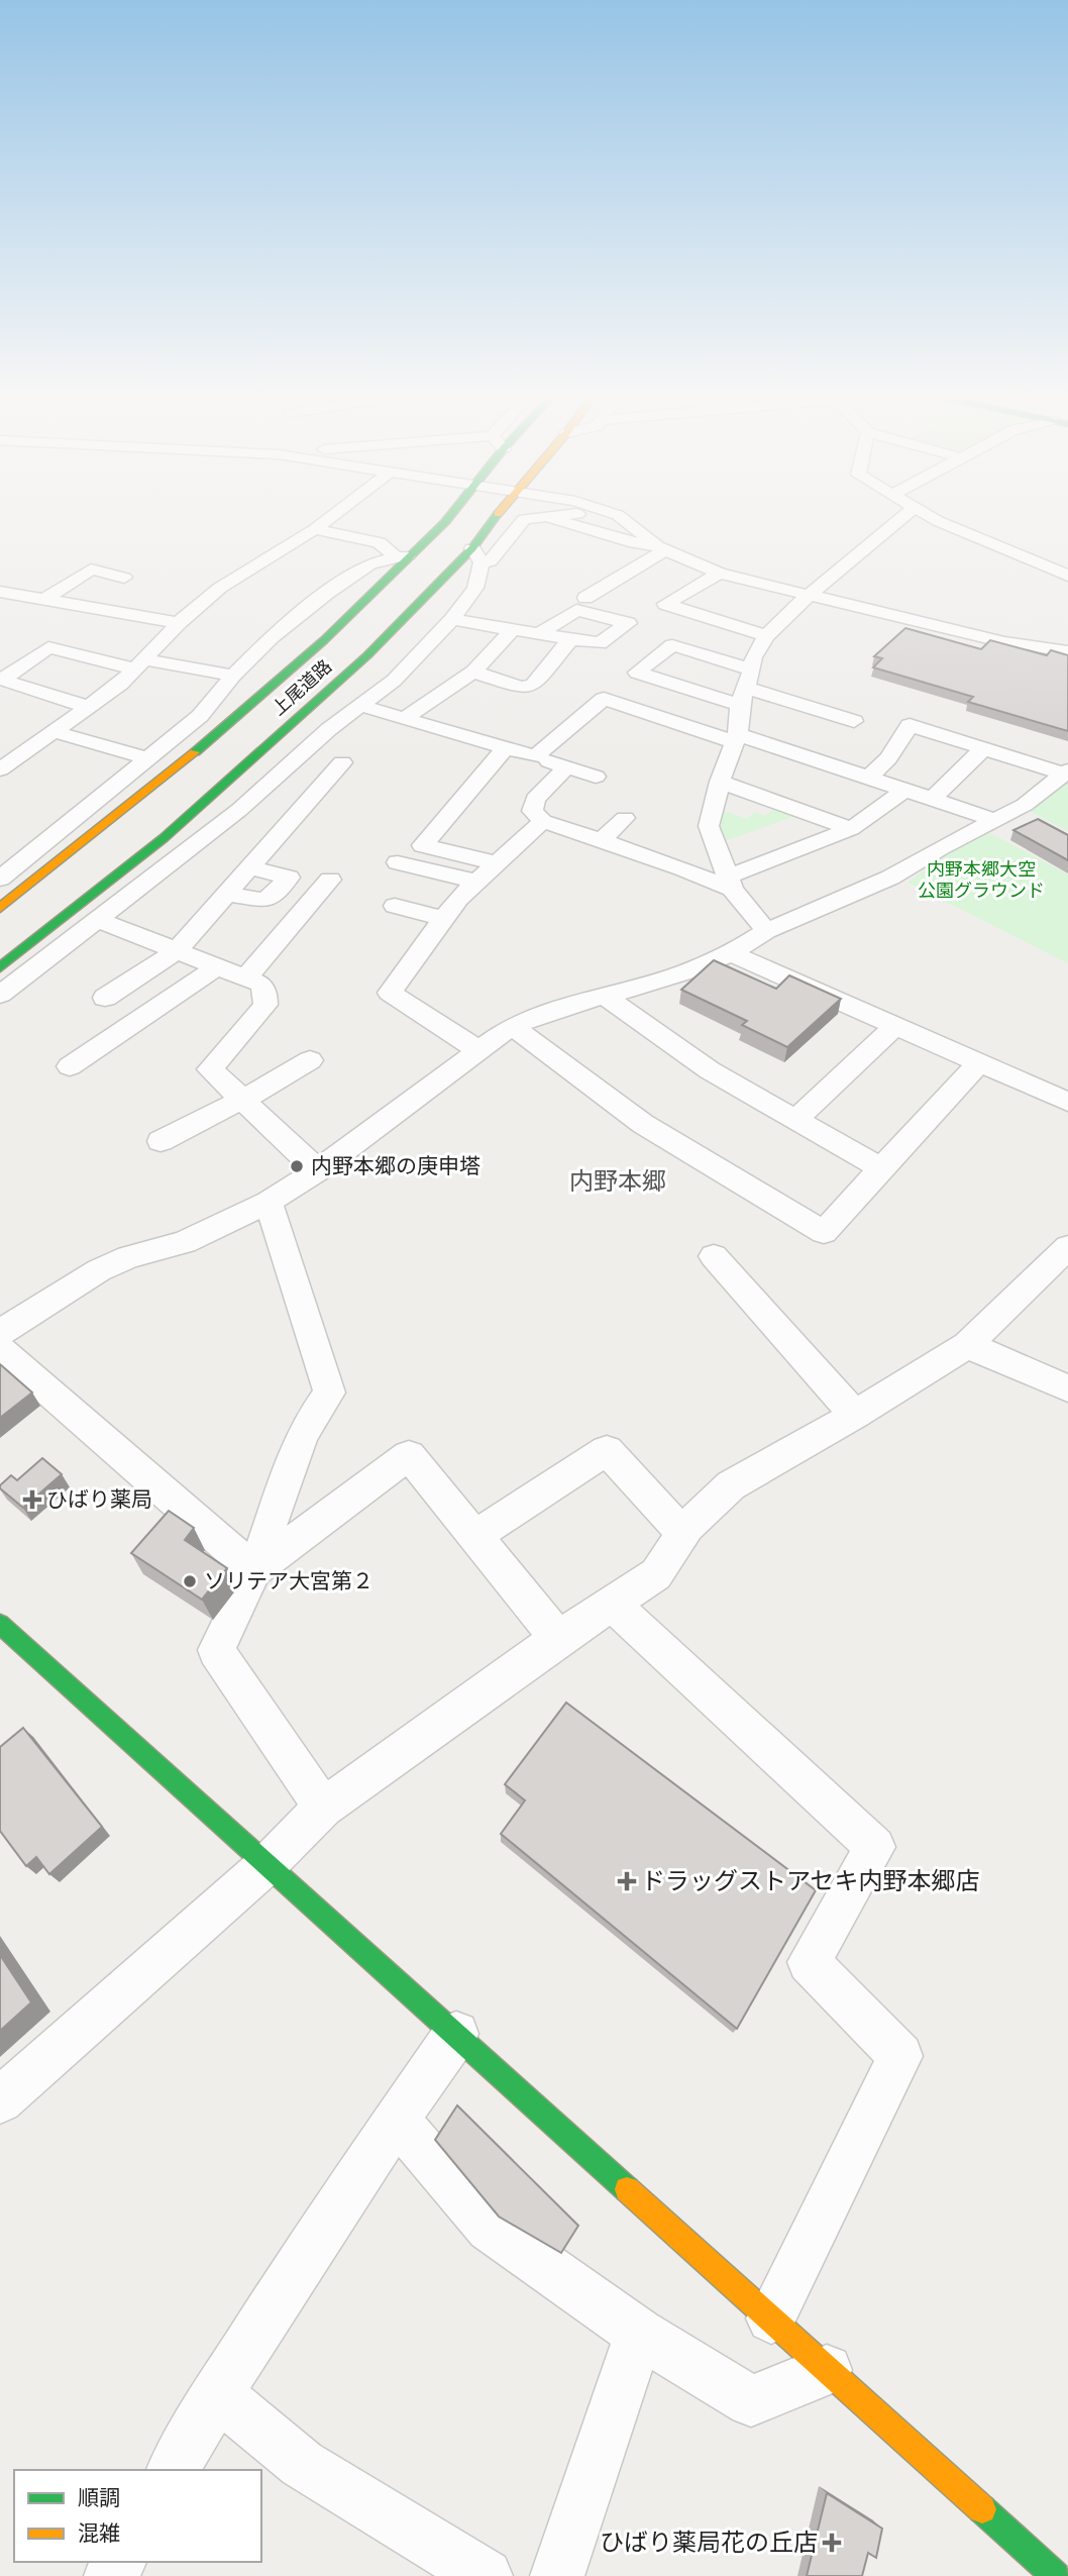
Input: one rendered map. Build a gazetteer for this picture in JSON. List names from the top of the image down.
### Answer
{
  "streets": {
    "main road": ["上尾道路"]
  },
  "districts": ["内野本郷"],
  "parks": ["内野本郷大空 公園グラウンド"],
  "places": {
    "other": ["内野本郷の庚申塔", "ソリテア大宮第２"],
    "health": ["ひばり薬局", "ドラッグストアセキ内野本郷店", "ひばり薬局花の丘店"]
  },
  "legend": ["順調", "混雑"]
}
